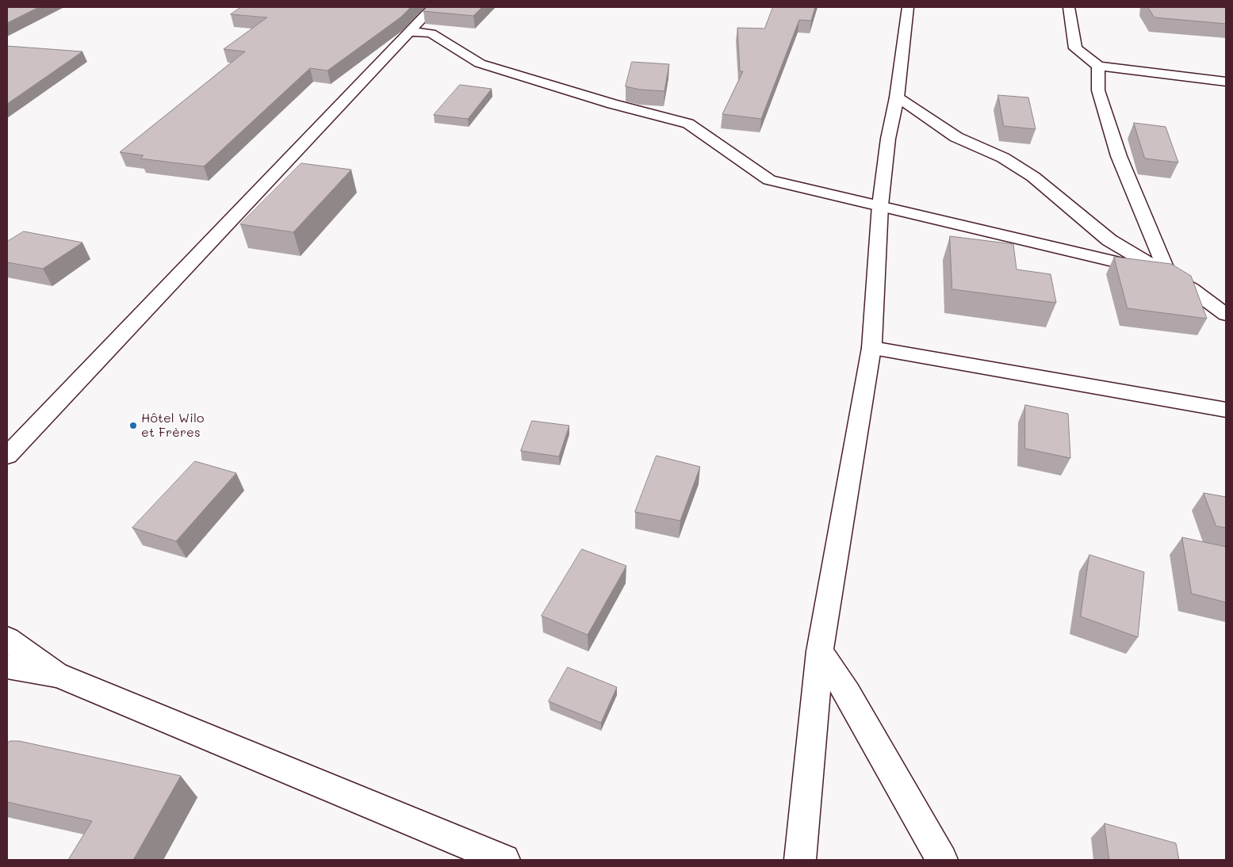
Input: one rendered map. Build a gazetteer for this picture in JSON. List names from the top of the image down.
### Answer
{
  "places": ["Hôtel Wilo et Frères"]
}
